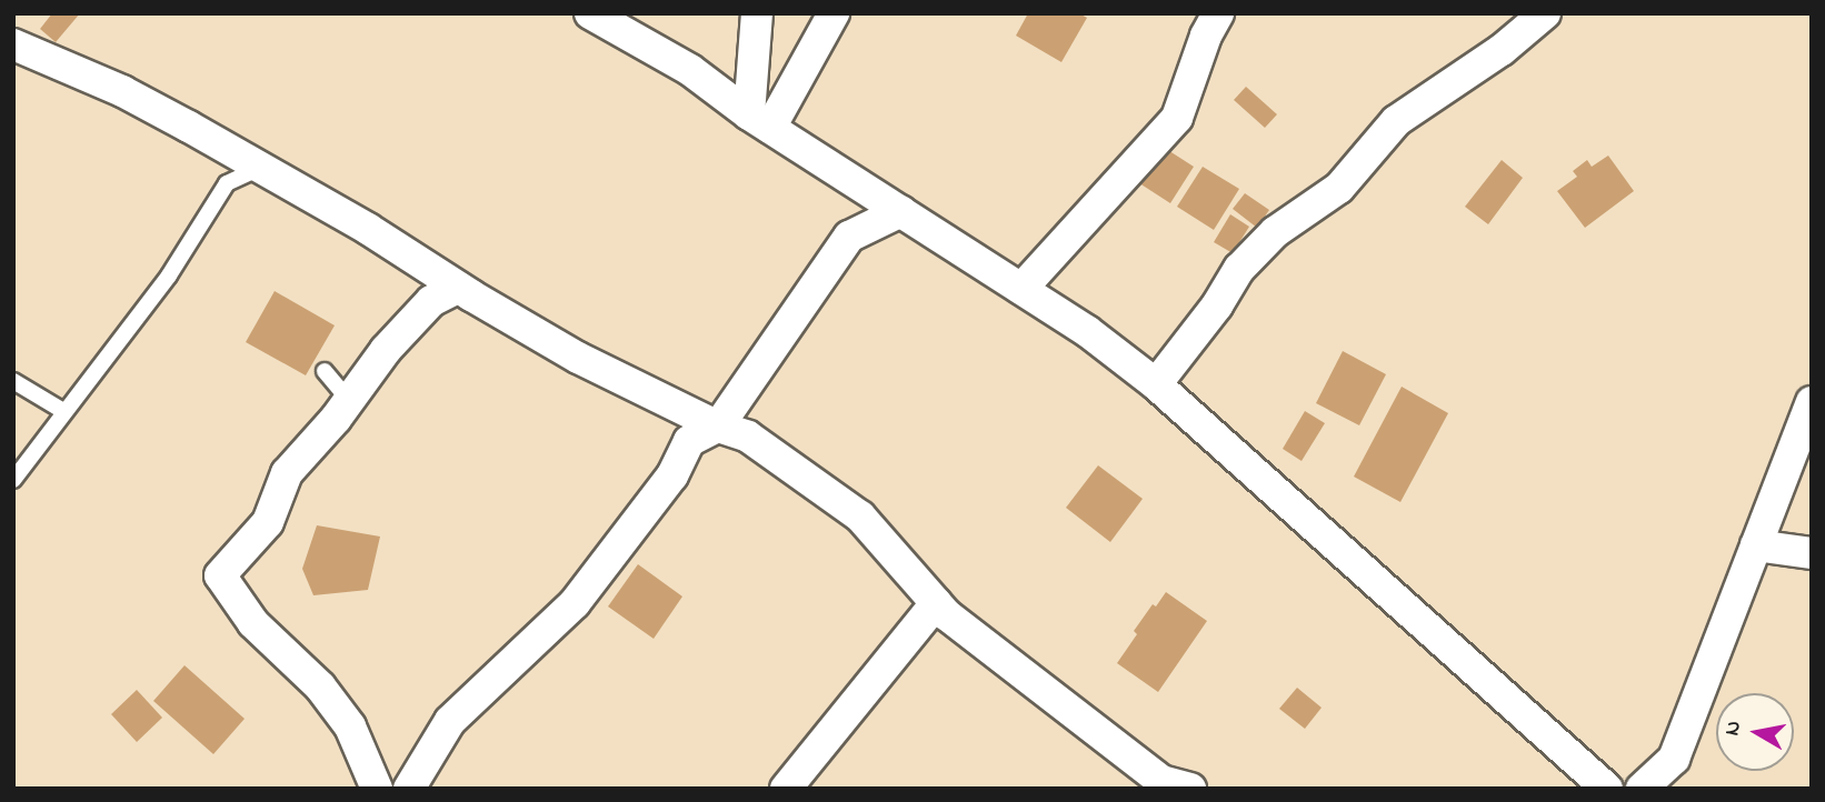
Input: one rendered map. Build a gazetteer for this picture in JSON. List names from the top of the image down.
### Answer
{
  "north": "left"
}
